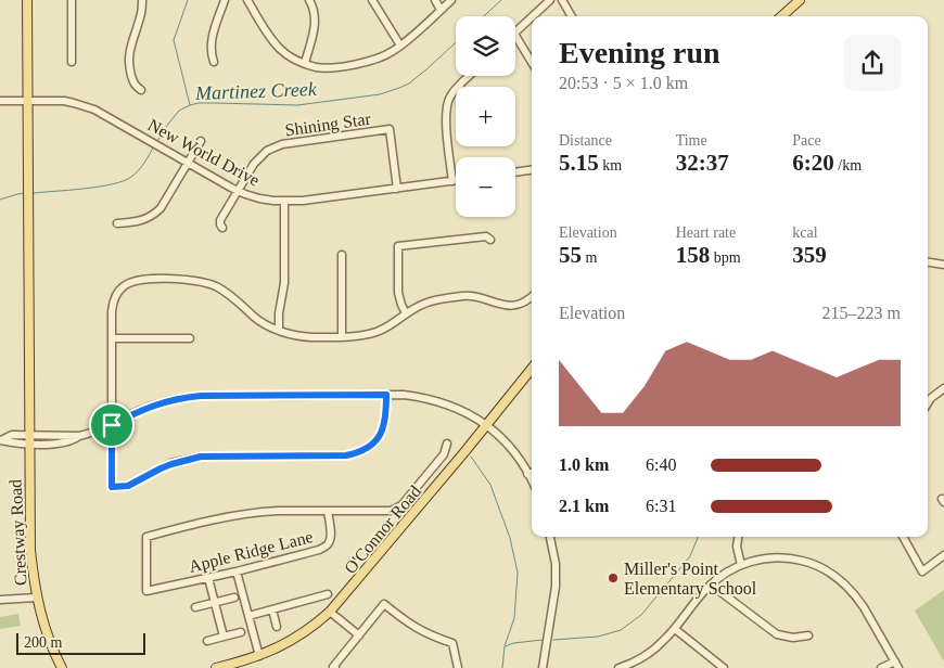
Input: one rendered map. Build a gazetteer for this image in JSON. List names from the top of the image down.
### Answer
{
  "streets": {
    "main road": ["O'Connor Road", "Crestway Road"],
    "street": ["Shining Star", "New World Drive", "Apple Ridge Lane"]
  },
  "crossings": [
    ["Shining Star", "New World Drive"],
    ["New World Drive", "Crestway Road"]
  ],
  "water": ["Martinez Creek"],
  "places": ["Miller's Point Elementary School"],
  "scale_bar": "200 m",
  "page": {
    "map_buttons": ["+", "−"],
    "heading": ["Evening run", "20:53 · 5 × 1.0 km"],
    "stats": [
      ["Distance", "5.15 km"],
      ["Time", "32:37"],
      ["Pace", "6:20 /km"],
      ["Elevation", "55 m"],
      ["Heart rate", "158 bpm"],
      ["kcal", "359"]
    ],
    "chart": ["Elevation", "215–223 m"],
    "list": [
      {
        "name": "1.0 km",
        "note": "6:40"
      },
      {
        "name": "2.1 km",
        "note": "6:31"
      }
    ],
    "scale": "200 m"
  }
}
